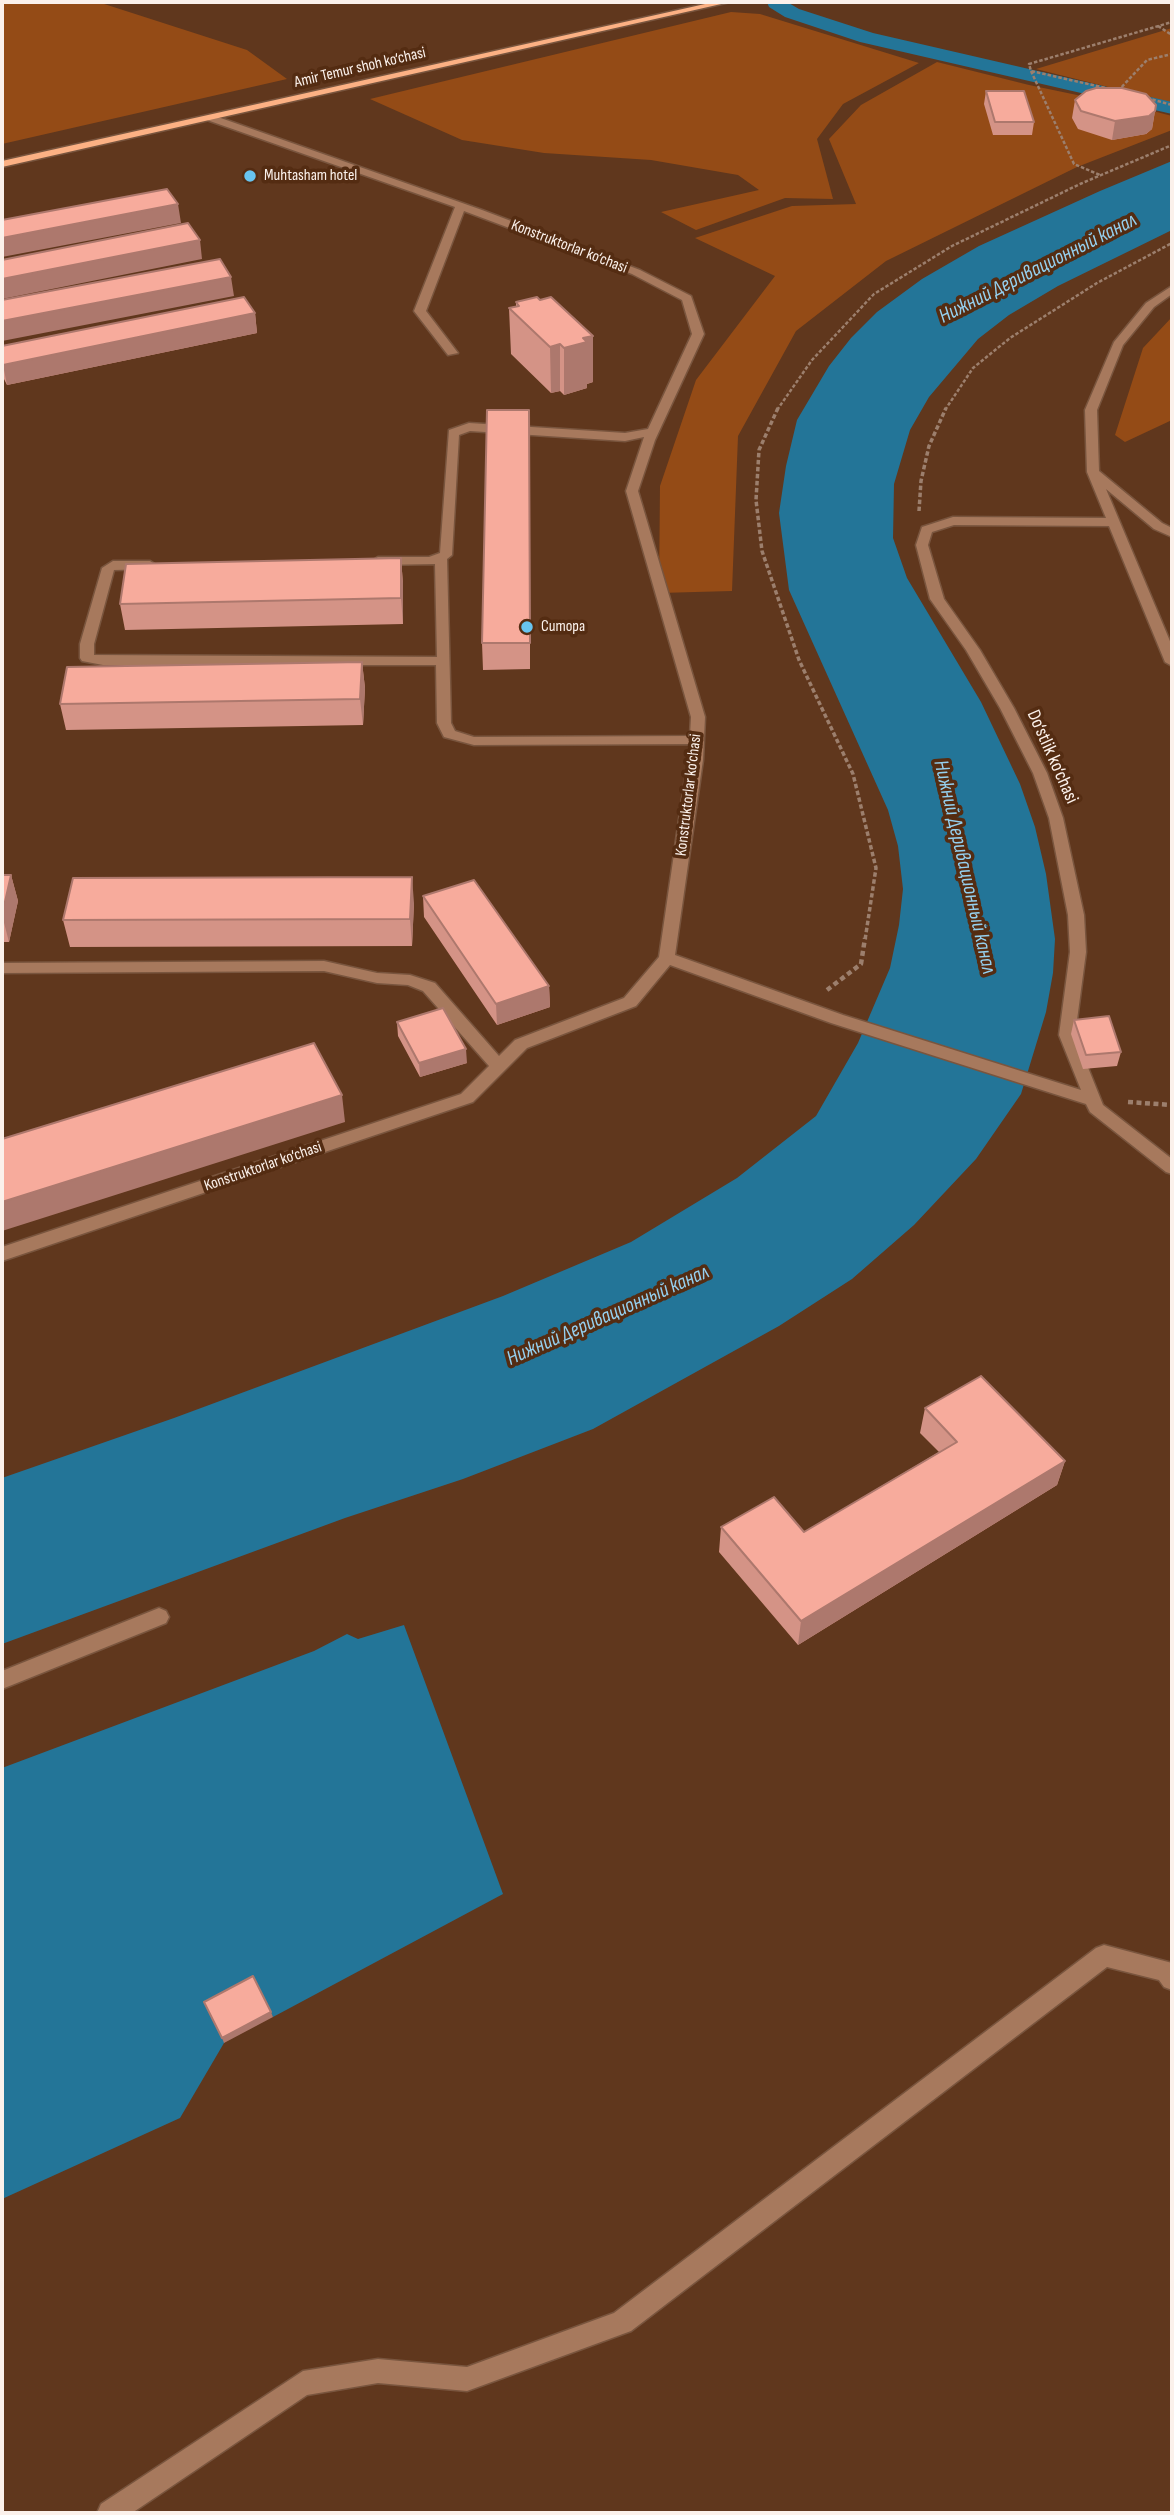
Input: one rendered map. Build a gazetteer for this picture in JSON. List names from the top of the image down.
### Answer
{
  "streets": {
    "main road": ["Amir Temur shoh ko‘chasi"],
    "street": ["Konstruktorlar ko‘chasi", "Do‘stlik ko‘chasi"]
  },
  "crossings": [
    ["Amir Temur shoh ko‘chasi", "Konstruktorlar ko‘chasi"]
  ],
  "water": ["Нижний Деривационный канал"],
  "places": ["Muhtasham hotel", "Ситора"]
}
